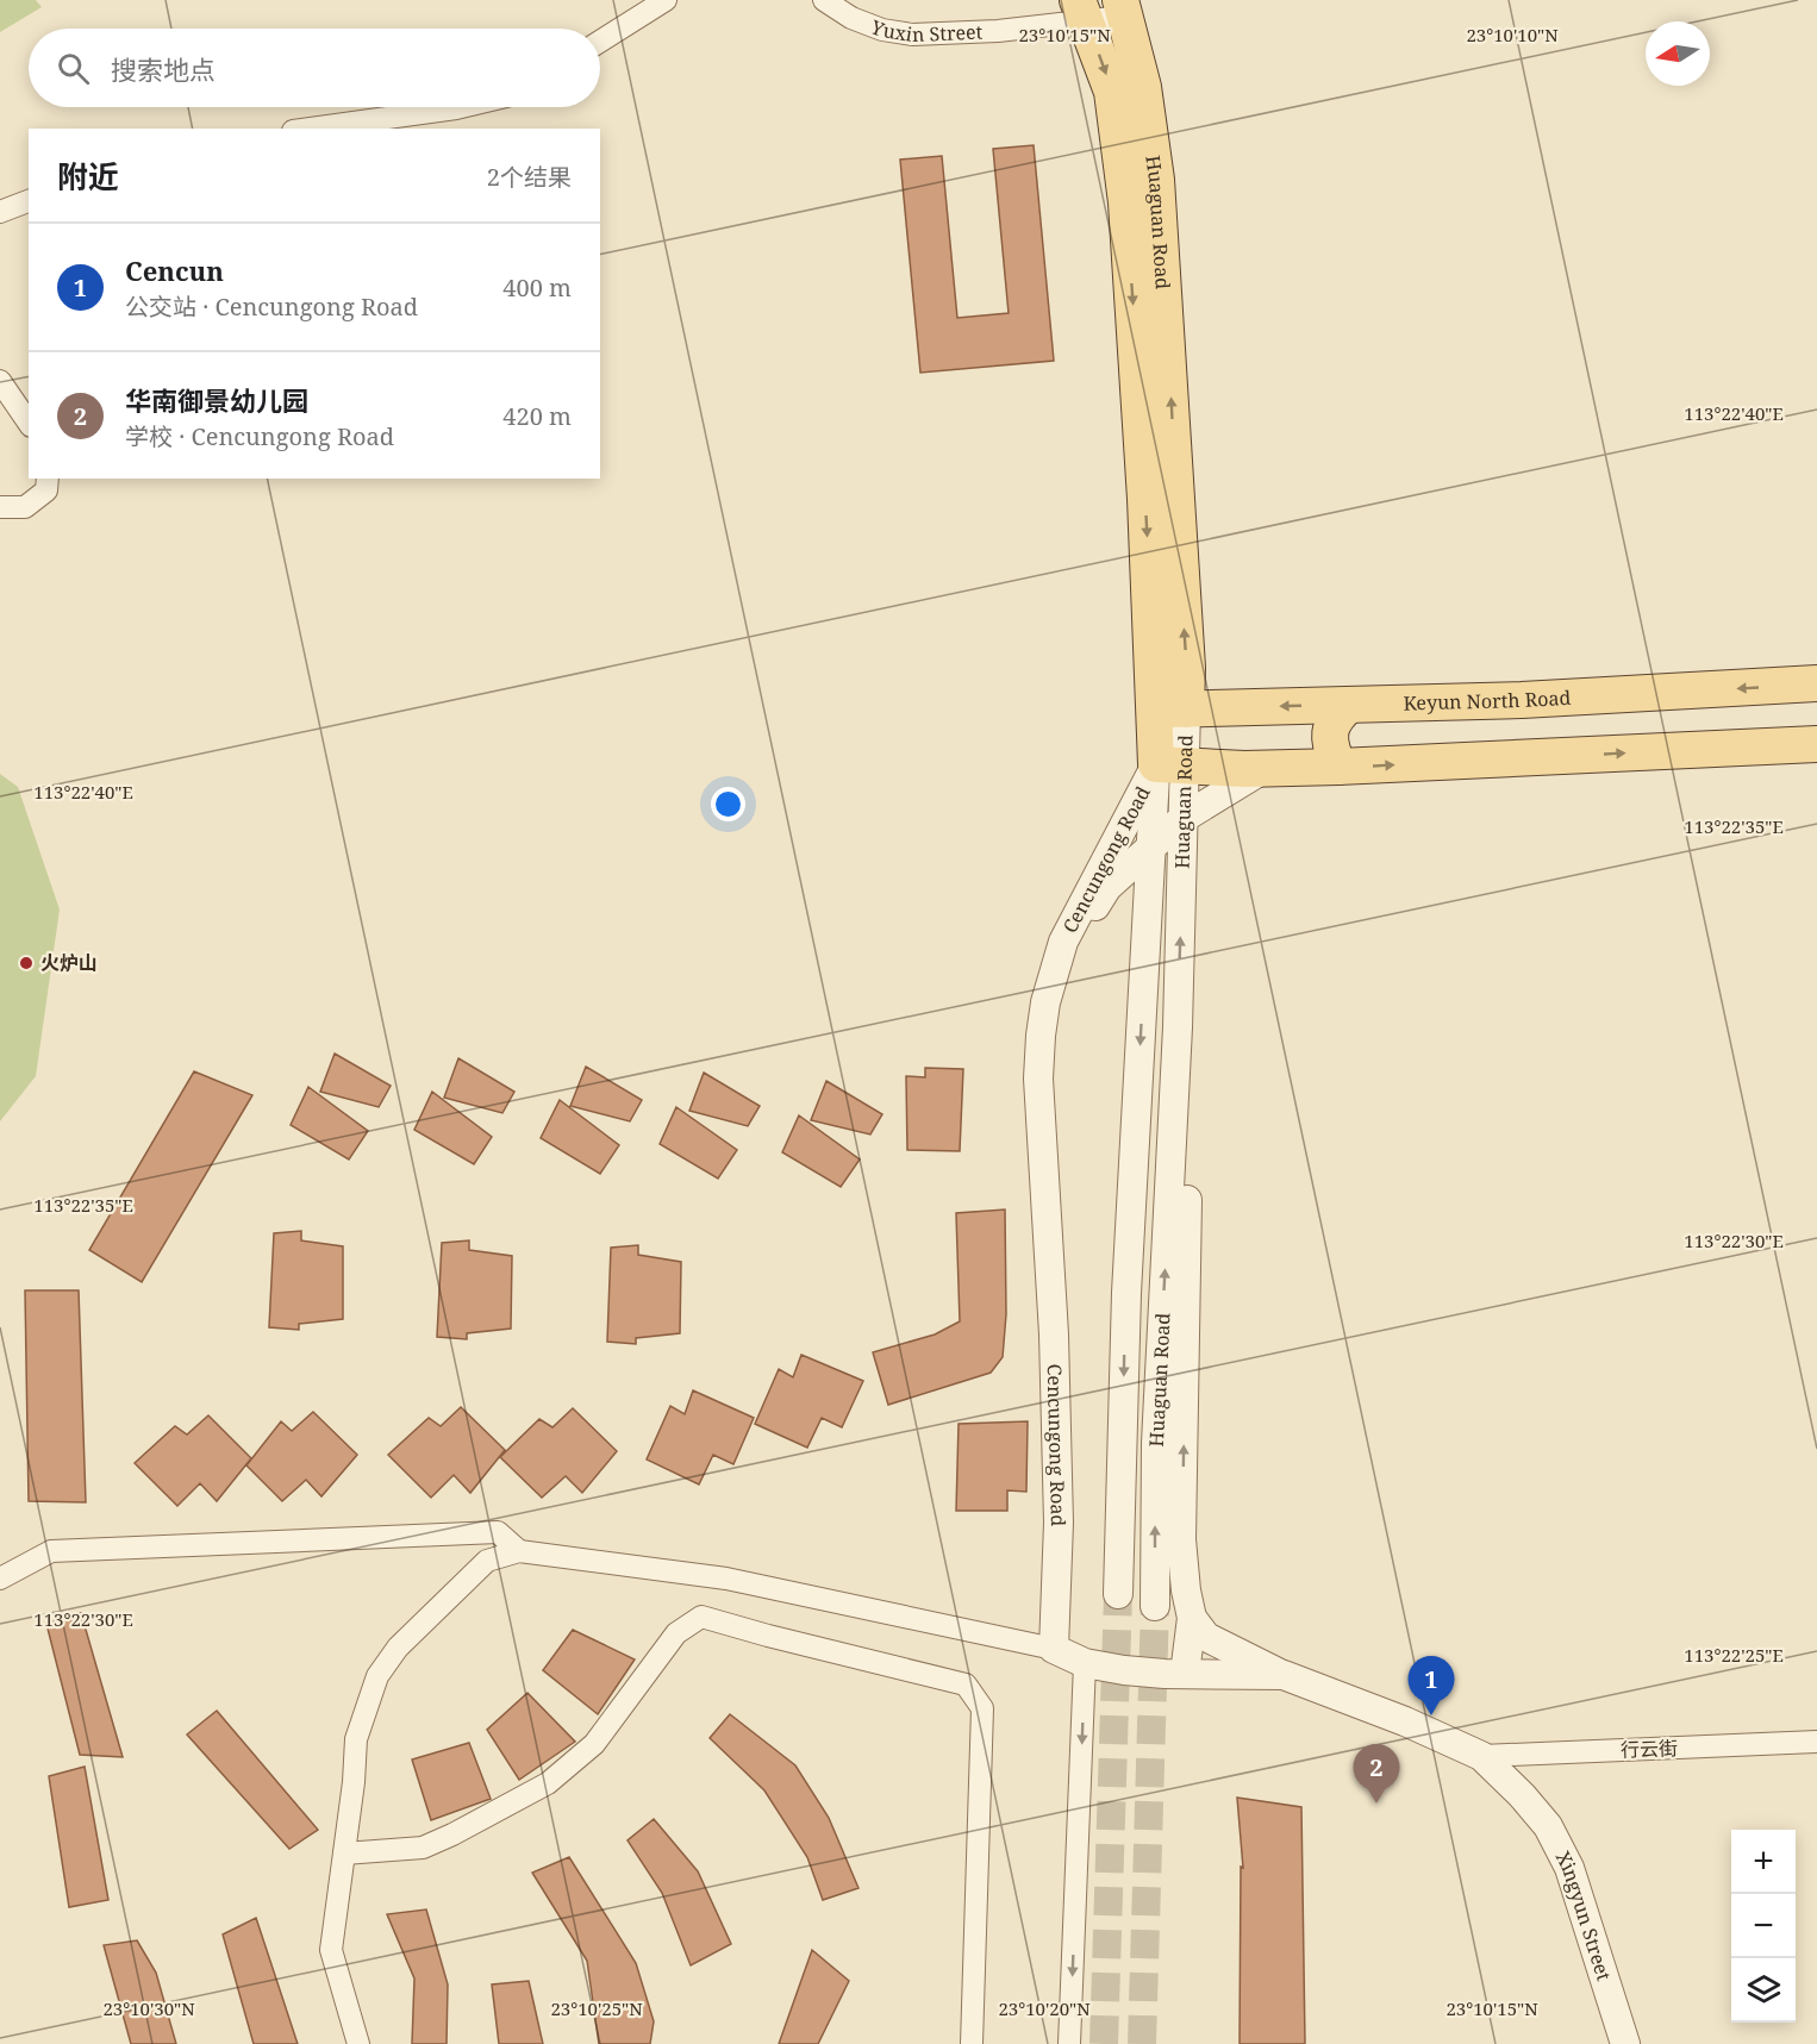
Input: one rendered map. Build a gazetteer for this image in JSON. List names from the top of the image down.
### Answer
{
  "streets": {
    "main road": ["Huaguan Road", "Keyun North Road"],
    "street": [
      "Yuxin Street",
      "Cencungong Road",
      "行云街",
      "Xingyun Street"
    ]
  },
  "crossings": [
    ["Yuxin Street", "Huaguan Road"],
    ["Huaguan Road", "Keyun North Road"],
    ["Huaguan Road", "Cencungong Road"],
    ["行云街", "Xingyun Street"]
  ],
  "places": ["火炉山"],
  "north": "left",
  "page": {
    "search": "搜索地点",
    "heading": ["附近", "2个结果"],
    "list": [
      {
        "mark": "1",
        "name": "Cencun",
        "note": "公交站 · Cencungong Road",
        "value": "400 m"
      },
      {
        "mark": "2",
        "name": "华南御景幼儿园",
        "note": "学校 · Cencungong Road",
        "value": "420 m"
      }
    ],
    "pins": ["1", "2"],
    "map_buttons": ["+", "−"]
  },
  "coordinates": [
    "23°10'15\"N",
    "23°10'10\"N",
    "113°22'40\"E",
    "113°22'35\"E",
    "113°22'30\"E",
    "113°22'25\"E",
    "23°10'30\"N",
    "23°10'25\"N",
    "23°10'20\"N"
  ]
}
